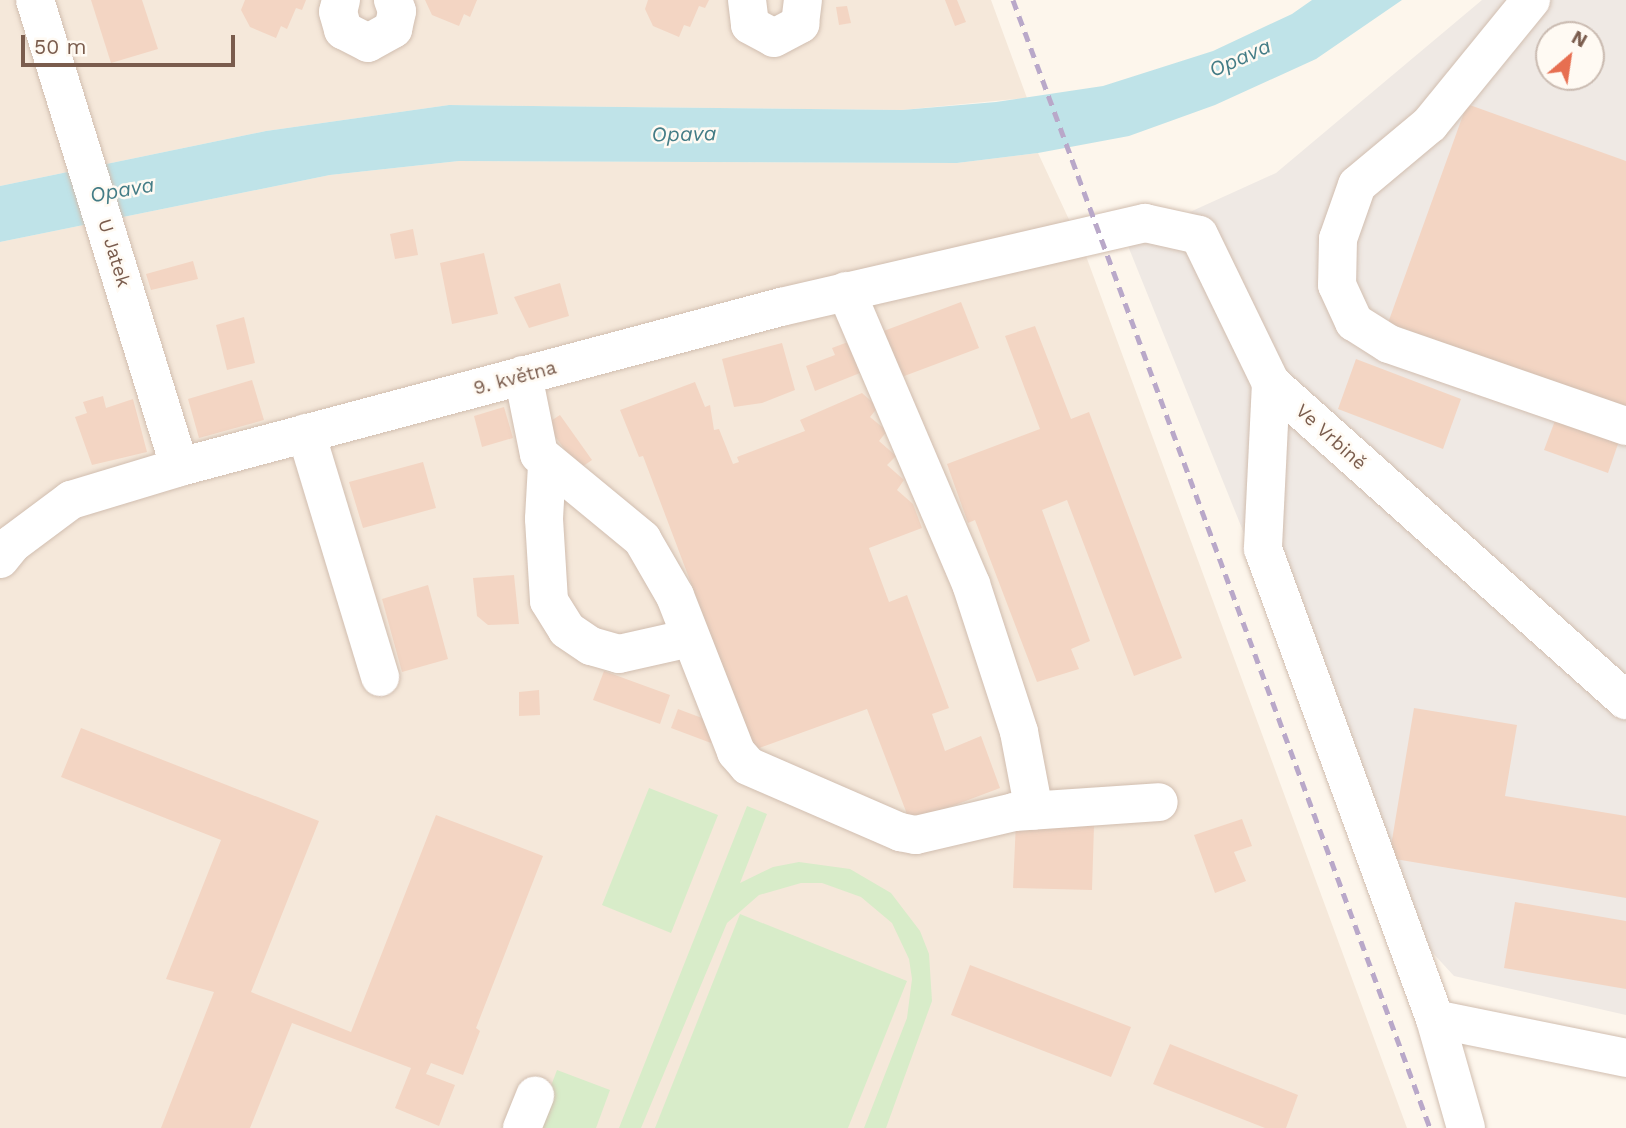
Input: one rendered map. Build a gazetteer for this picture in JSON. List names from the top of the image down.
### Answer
{
  "streets": {
    "street": ["U Jatek", "9. května", "Ve Vrbině"]
  },
  "crossings": [
    ["U Jatek", "9. května"],
    ["9. května", "Ve Vrbině"]
  ],
  "water": ["Opava"],
  "scale_bar": "50 m",
  "north": "top right"
}
